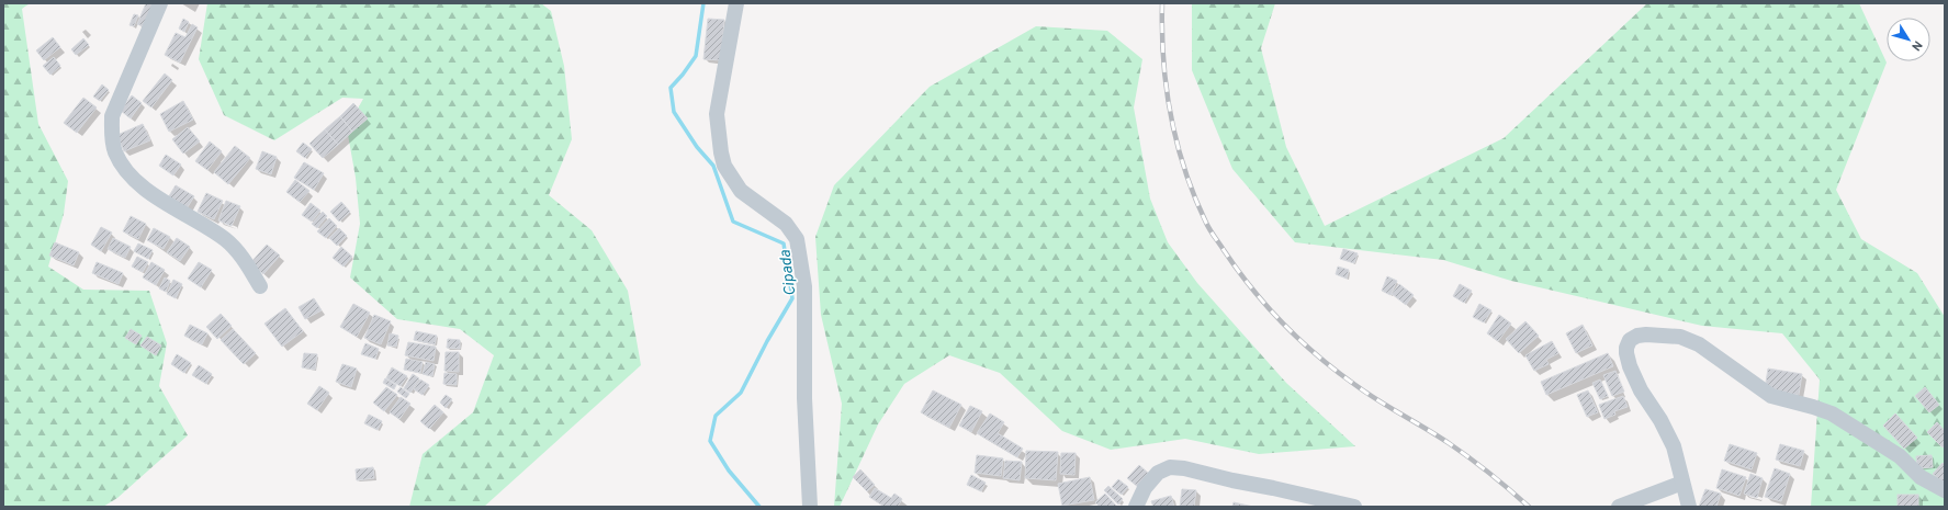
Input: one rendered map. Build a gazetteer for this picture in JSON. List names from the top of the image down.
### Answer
{
  "water": ["Cipada"],
  "north": "bottom right"
}
